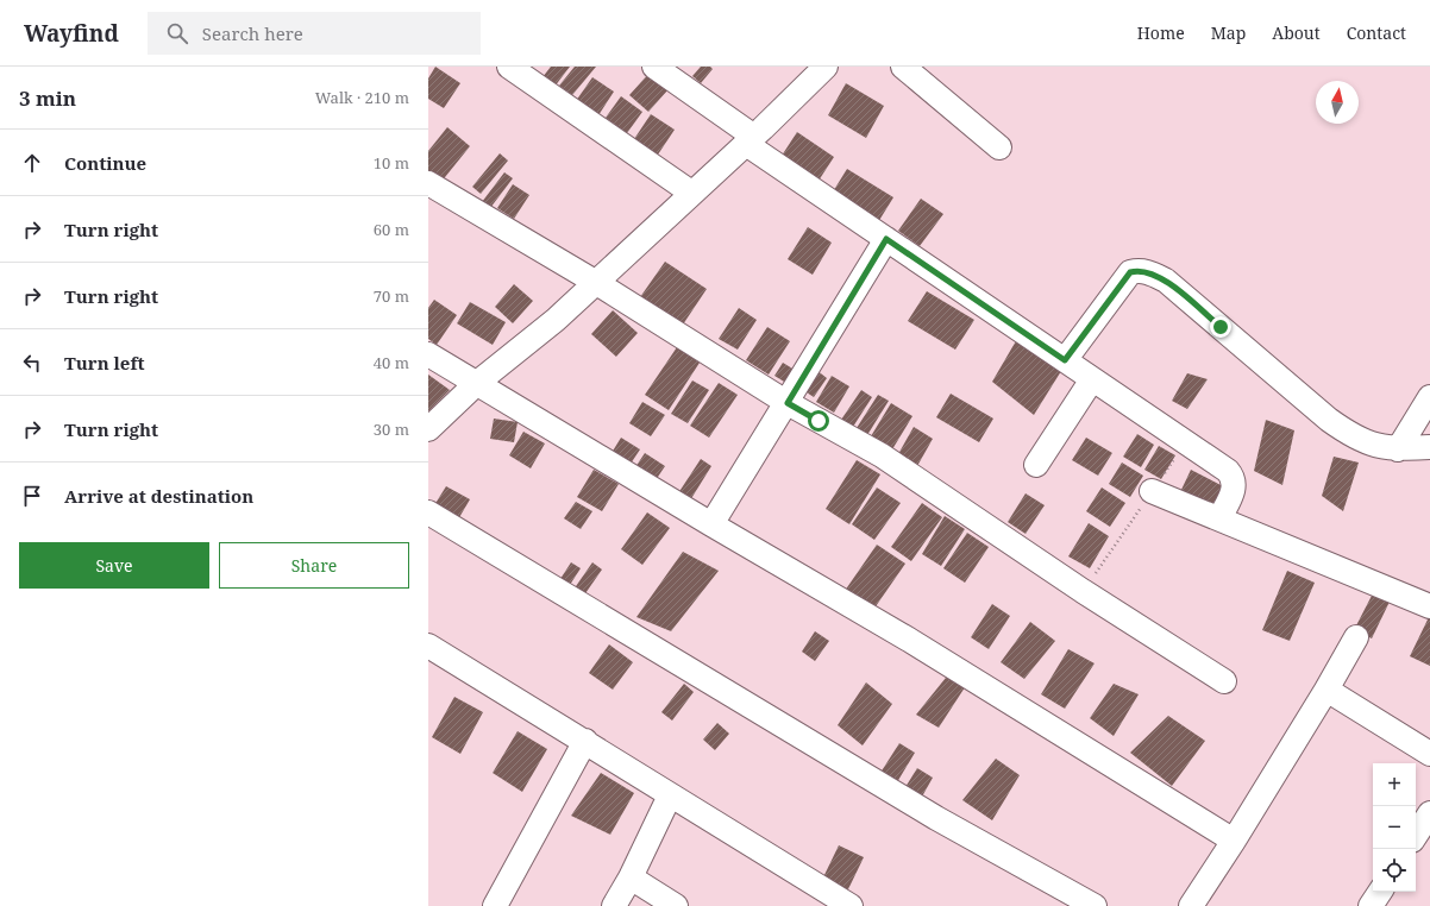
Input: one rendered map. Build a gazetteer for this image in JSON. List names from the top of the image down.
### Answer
{
  "north": "top",
  "page": {
    "header": "Wayfind",
    "search": "Search here",
    "nav": [
      "Home",
      "Map",
      "About",
      "Contact"
    ],
    "heading": ["3 min", "Walk · 210 m"],
    "list": [
      ["Continue", "10 m"],
      ["Turn right", "60 m"],
      ["Turn right", "70 m"],
      ["Turn left", "40 m"],
      ["Turn right", "30 m"],
      "Arrive at destination"
    ],
    "buttons": ["Save", "Share"],
    "map_buttons": ["+", "−"]
  }
}
